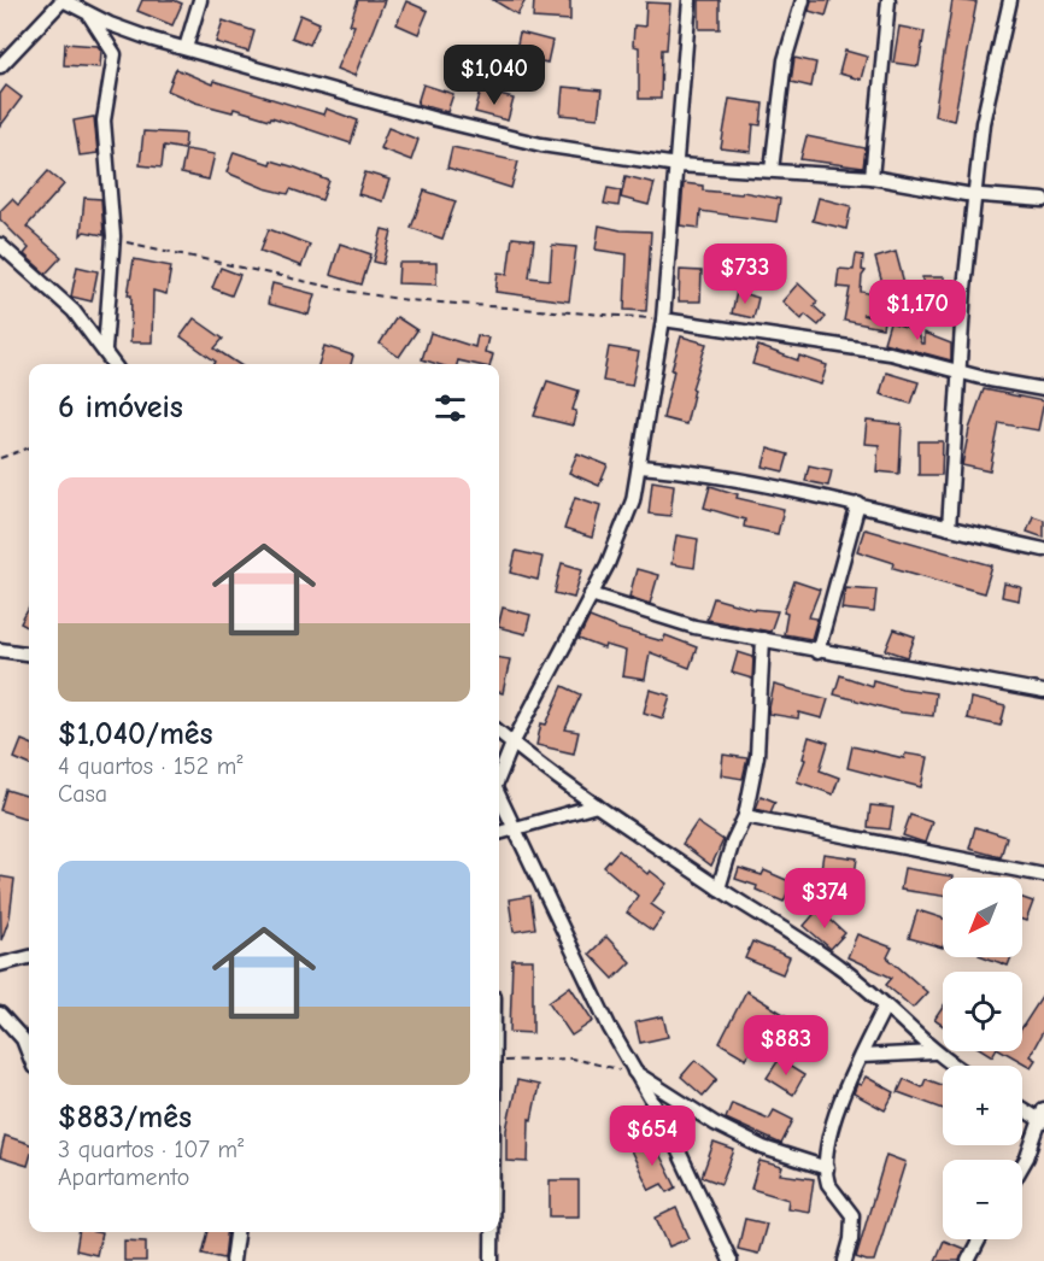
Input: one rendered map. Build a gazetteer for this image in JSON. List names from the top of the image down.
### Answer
{
  "north": "bottom left",
  "page": {
    "price": [
      "$1,040",
      "$733",
      "$1,170",
      "$374",
      "$883",
      "$654"
    ],
    "heading": "6 imóveis",
    "list": [
      {
        "name": "$1,040/mês",
        "note": "4 quartos · 152 m² · Casa"
      },
      {
        "name": "$883/mês",
        "note": "3 quartos · 107 m² · Apartamento"
      }
    ],
    "map_buttons": ["+", "−"]
  }
}
